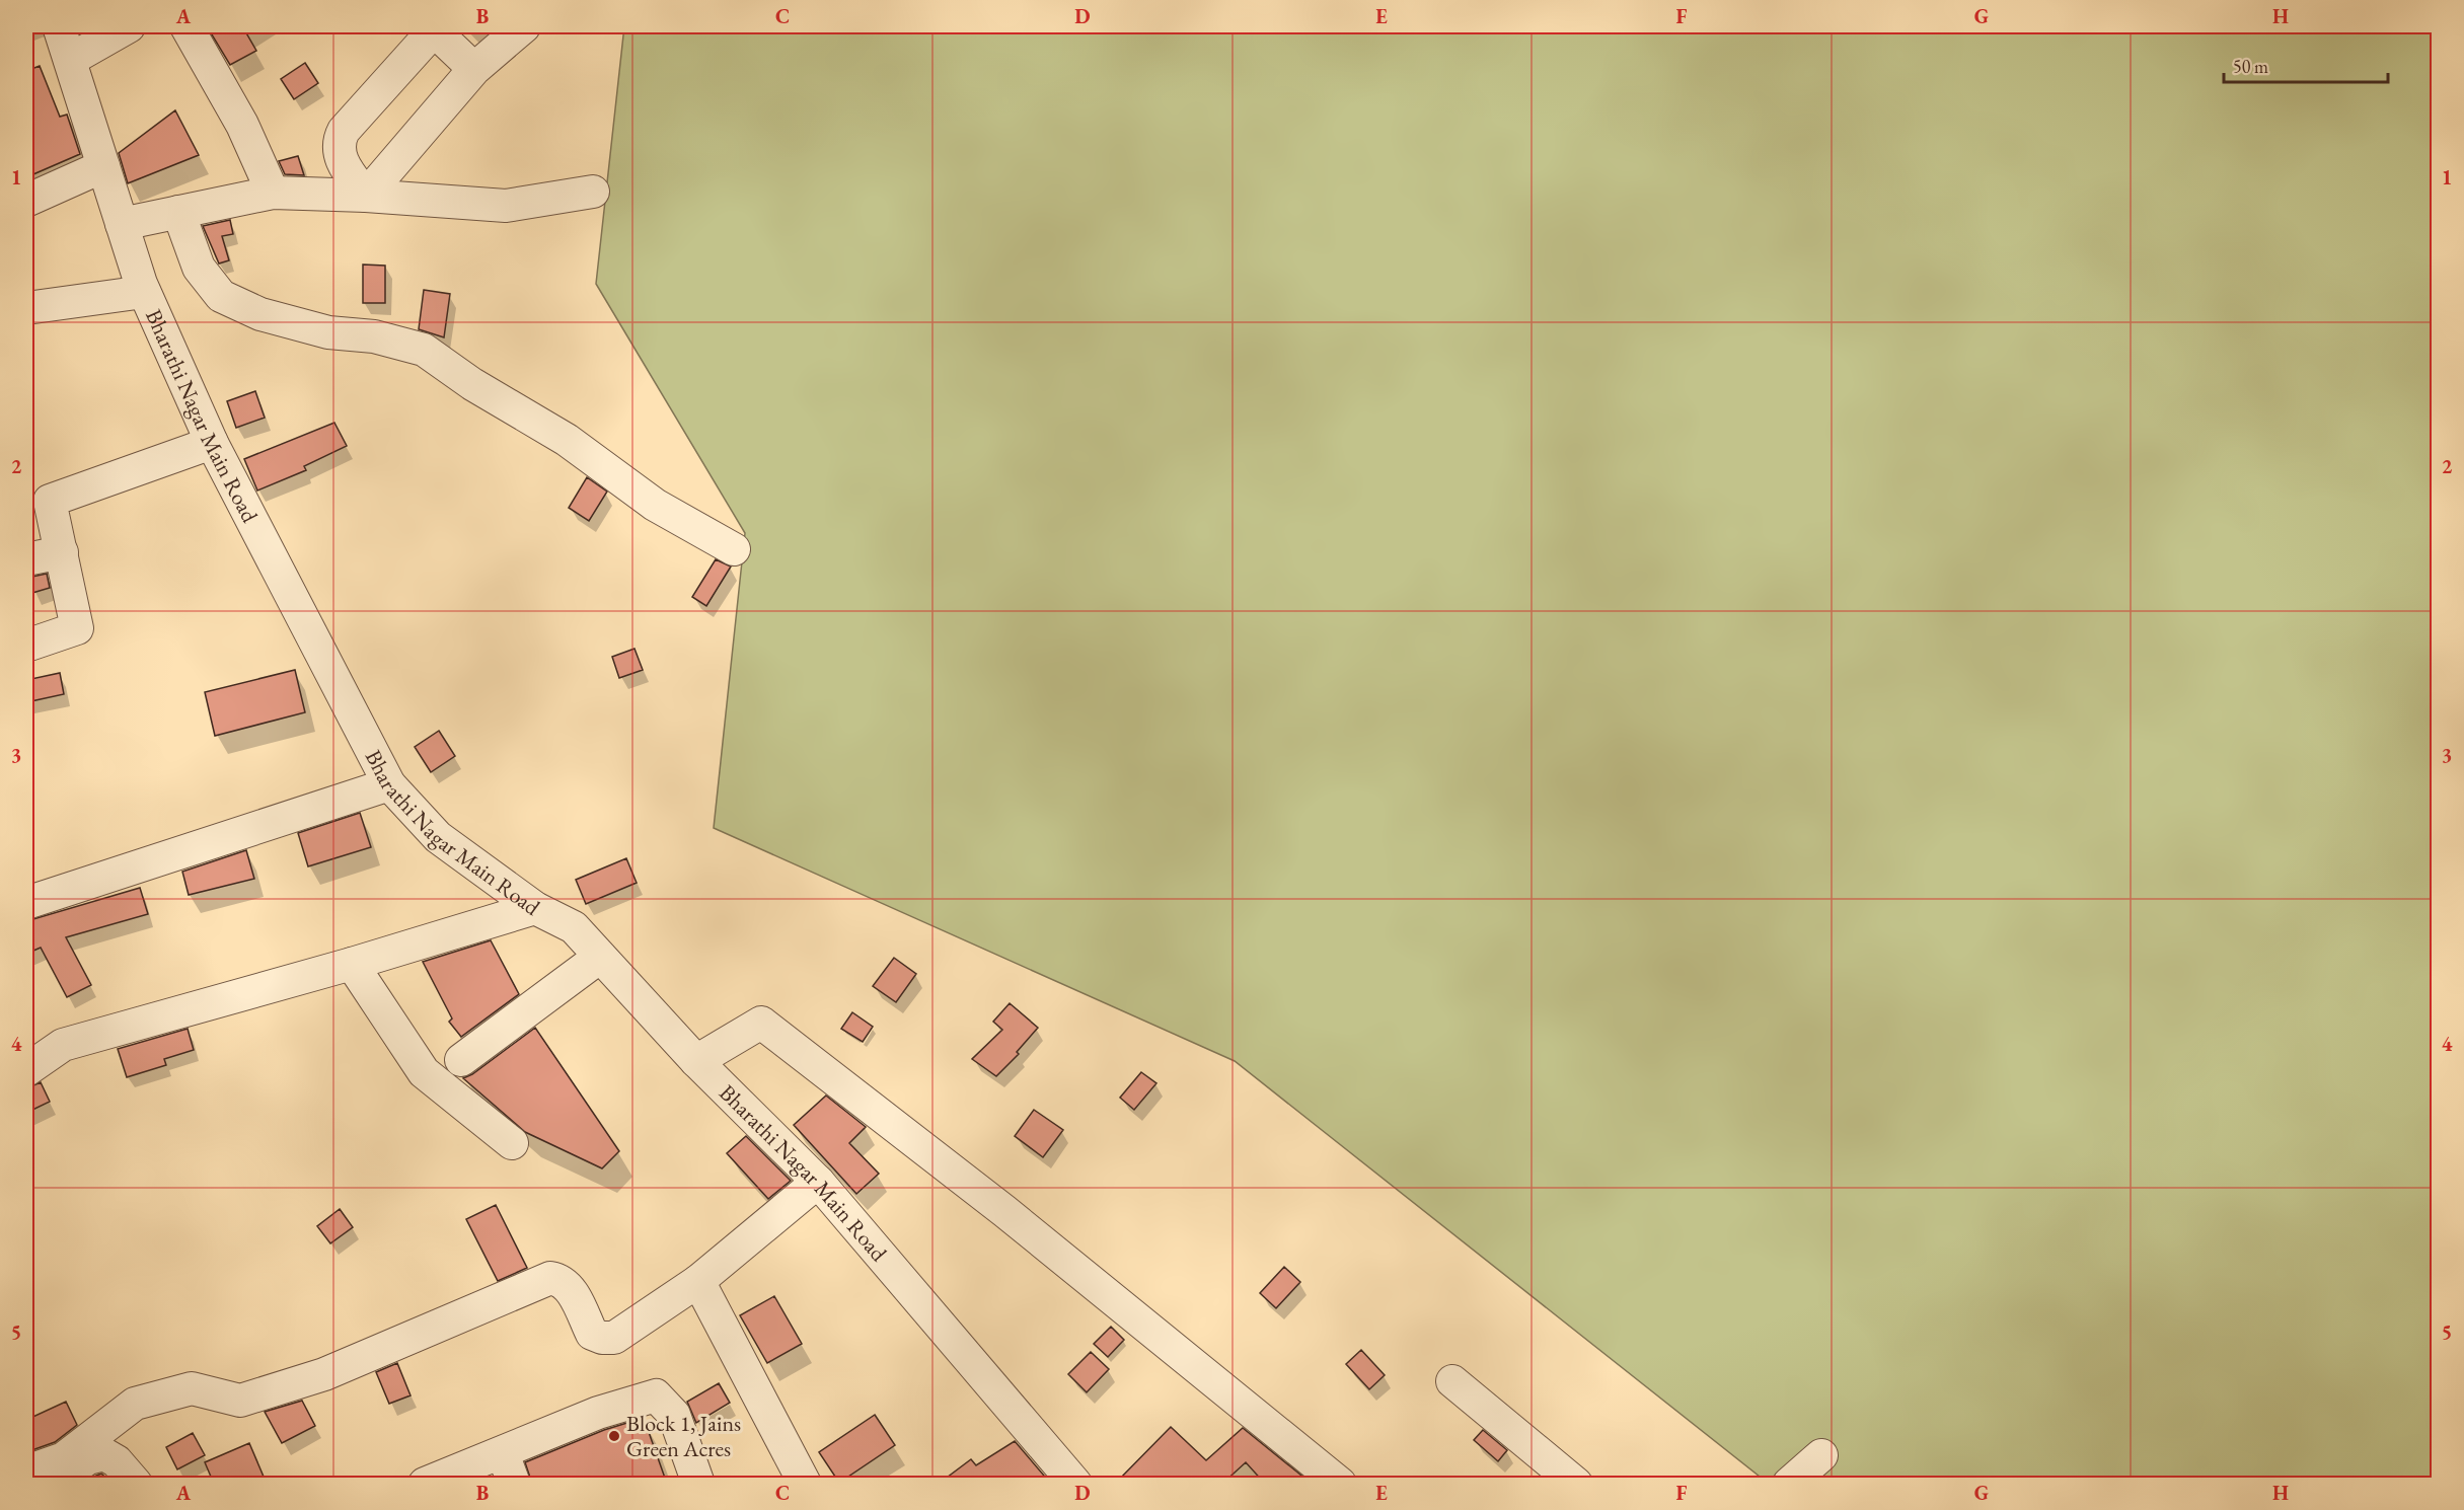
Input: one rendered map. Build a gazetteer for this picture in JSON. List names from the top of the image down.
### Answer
{
  "streets": {
    "street": ["Bharathi Nagar Main Road"]
  },
  "places": ["Block 1, Jains Green Acres"],
  "scale_bar": "50 m",
  "grid": {
    "columns": [
      "A",
      "B",
      "C",
      "D",
      "E",
      "F",
      "G",
      "H"
    ],
    "rows": [
      "1",
      "2",
      "3",
      "4",
      "5"
    ]
  }
}
